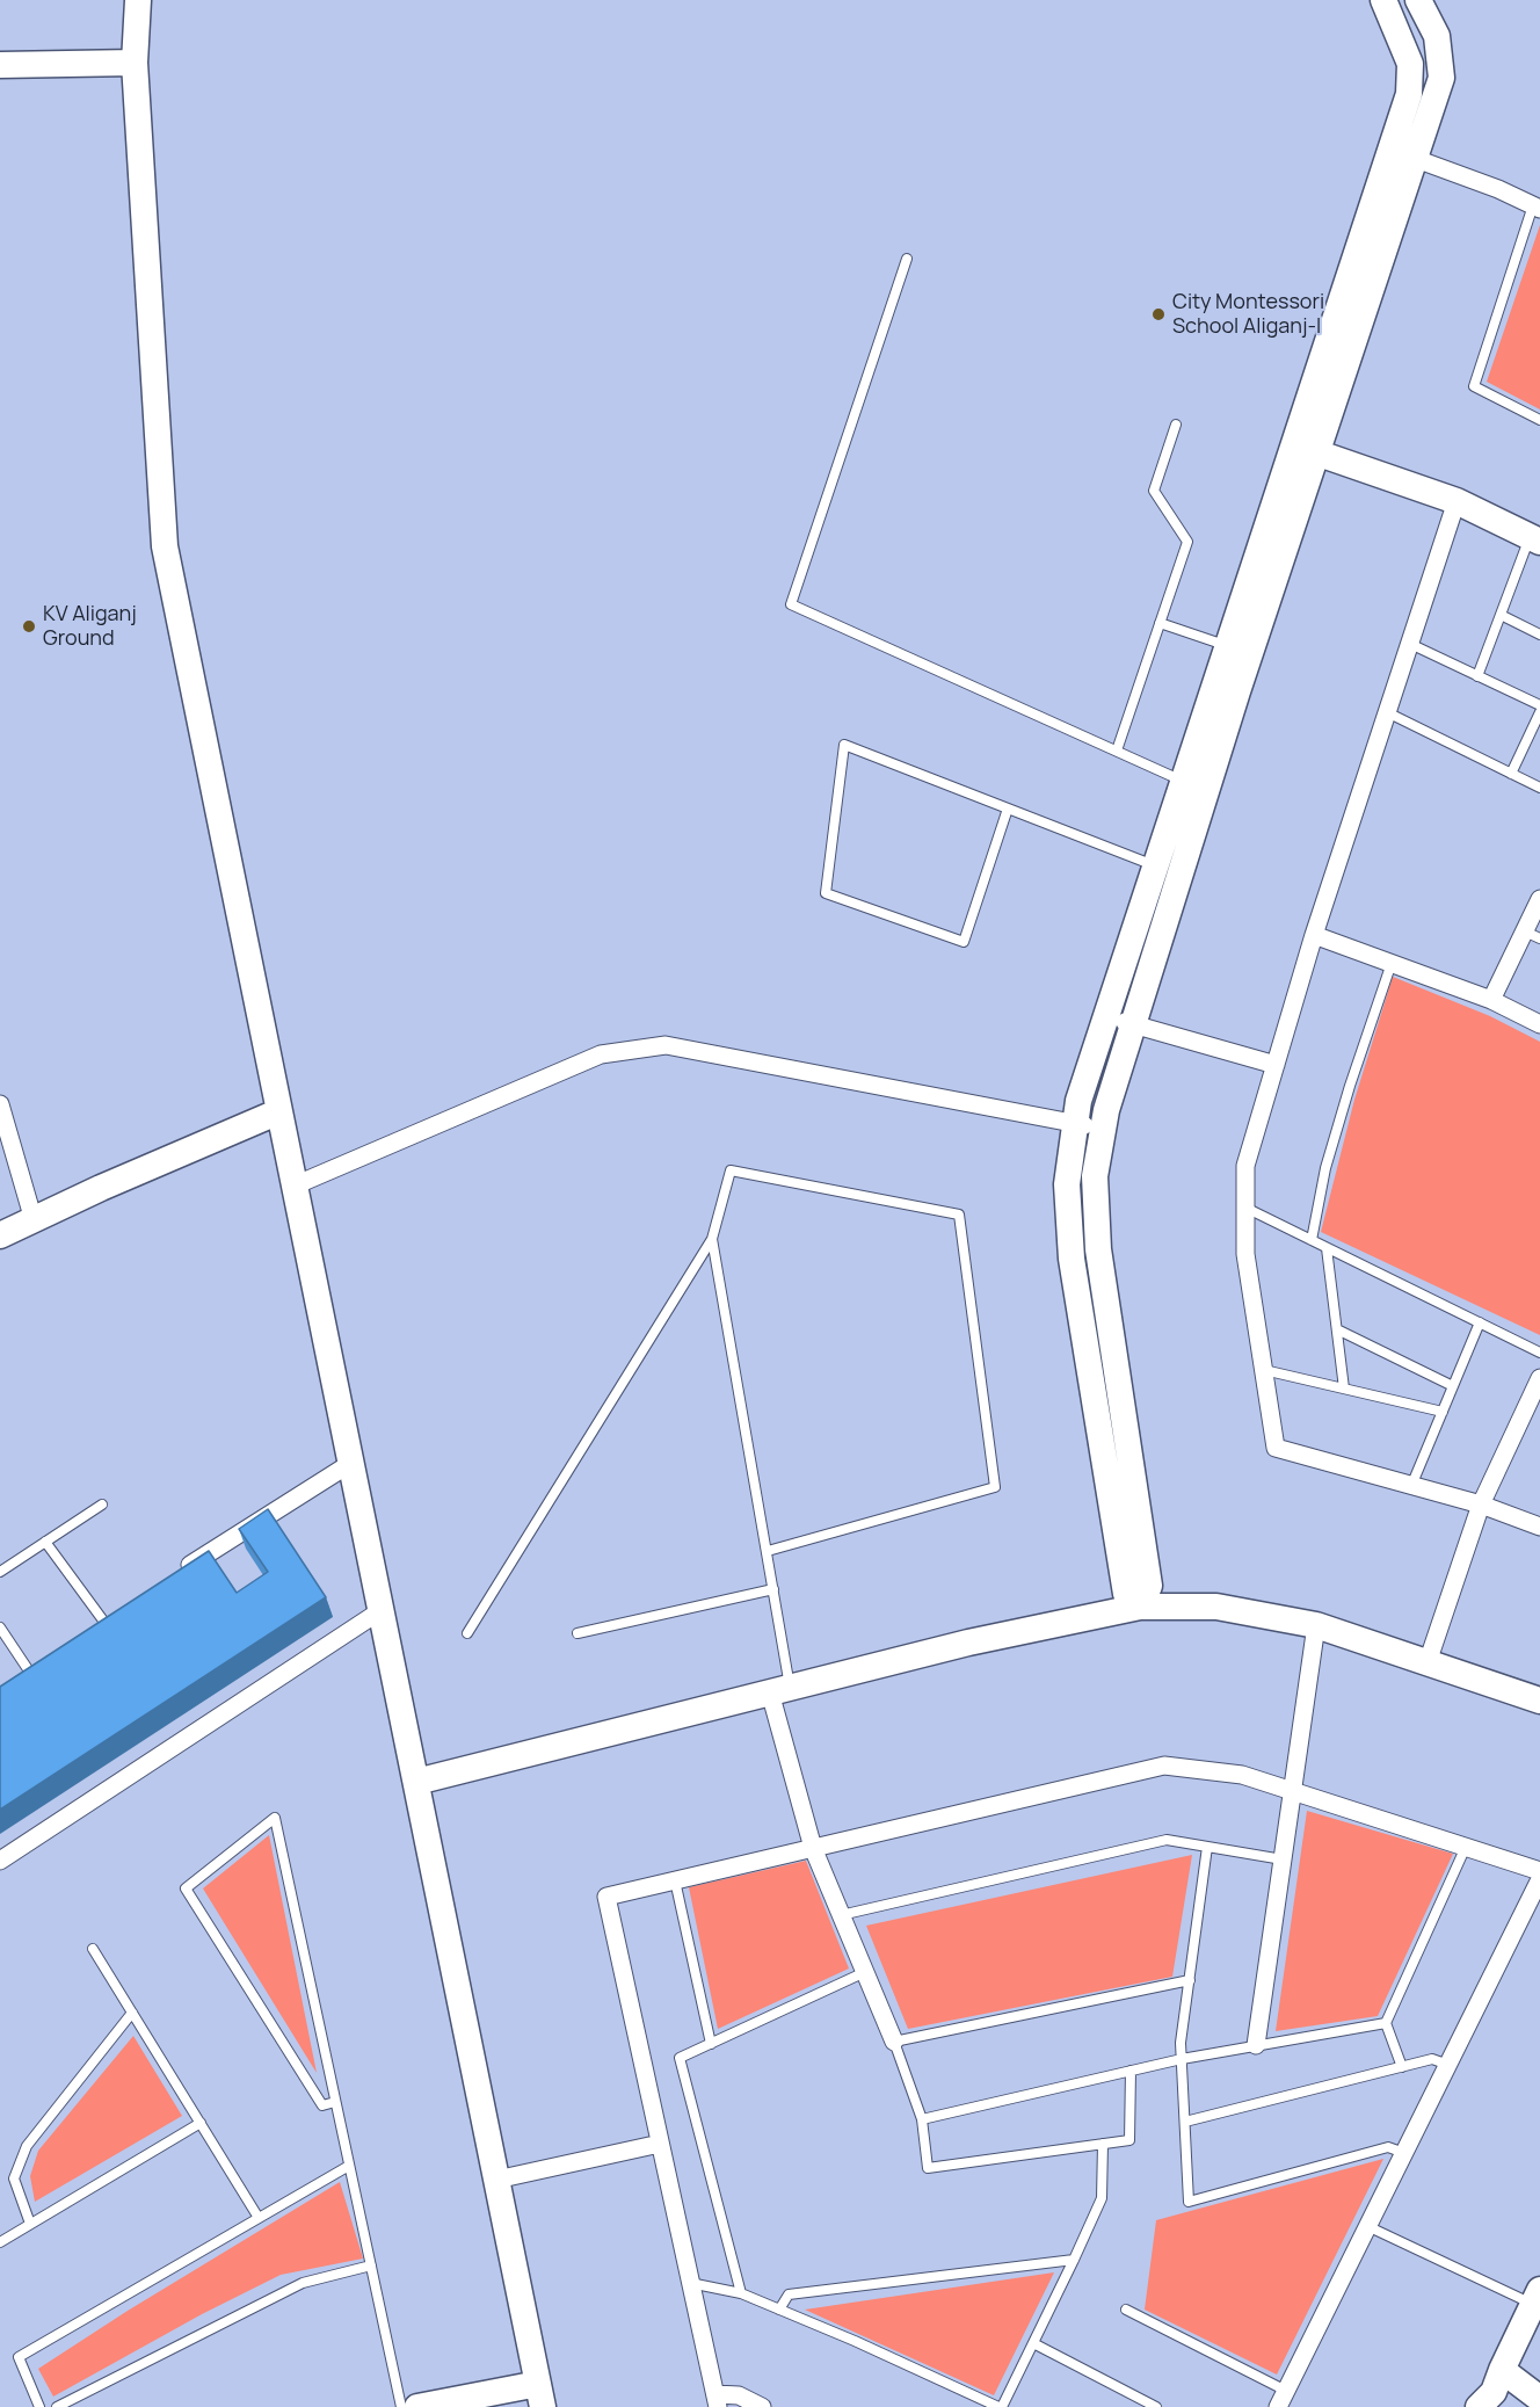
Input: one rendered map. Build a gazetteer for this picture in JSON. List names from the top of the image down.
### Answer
{
  "places": ["City Montessori School Aliganj-I", "KV Aliganj Ground"]
}
